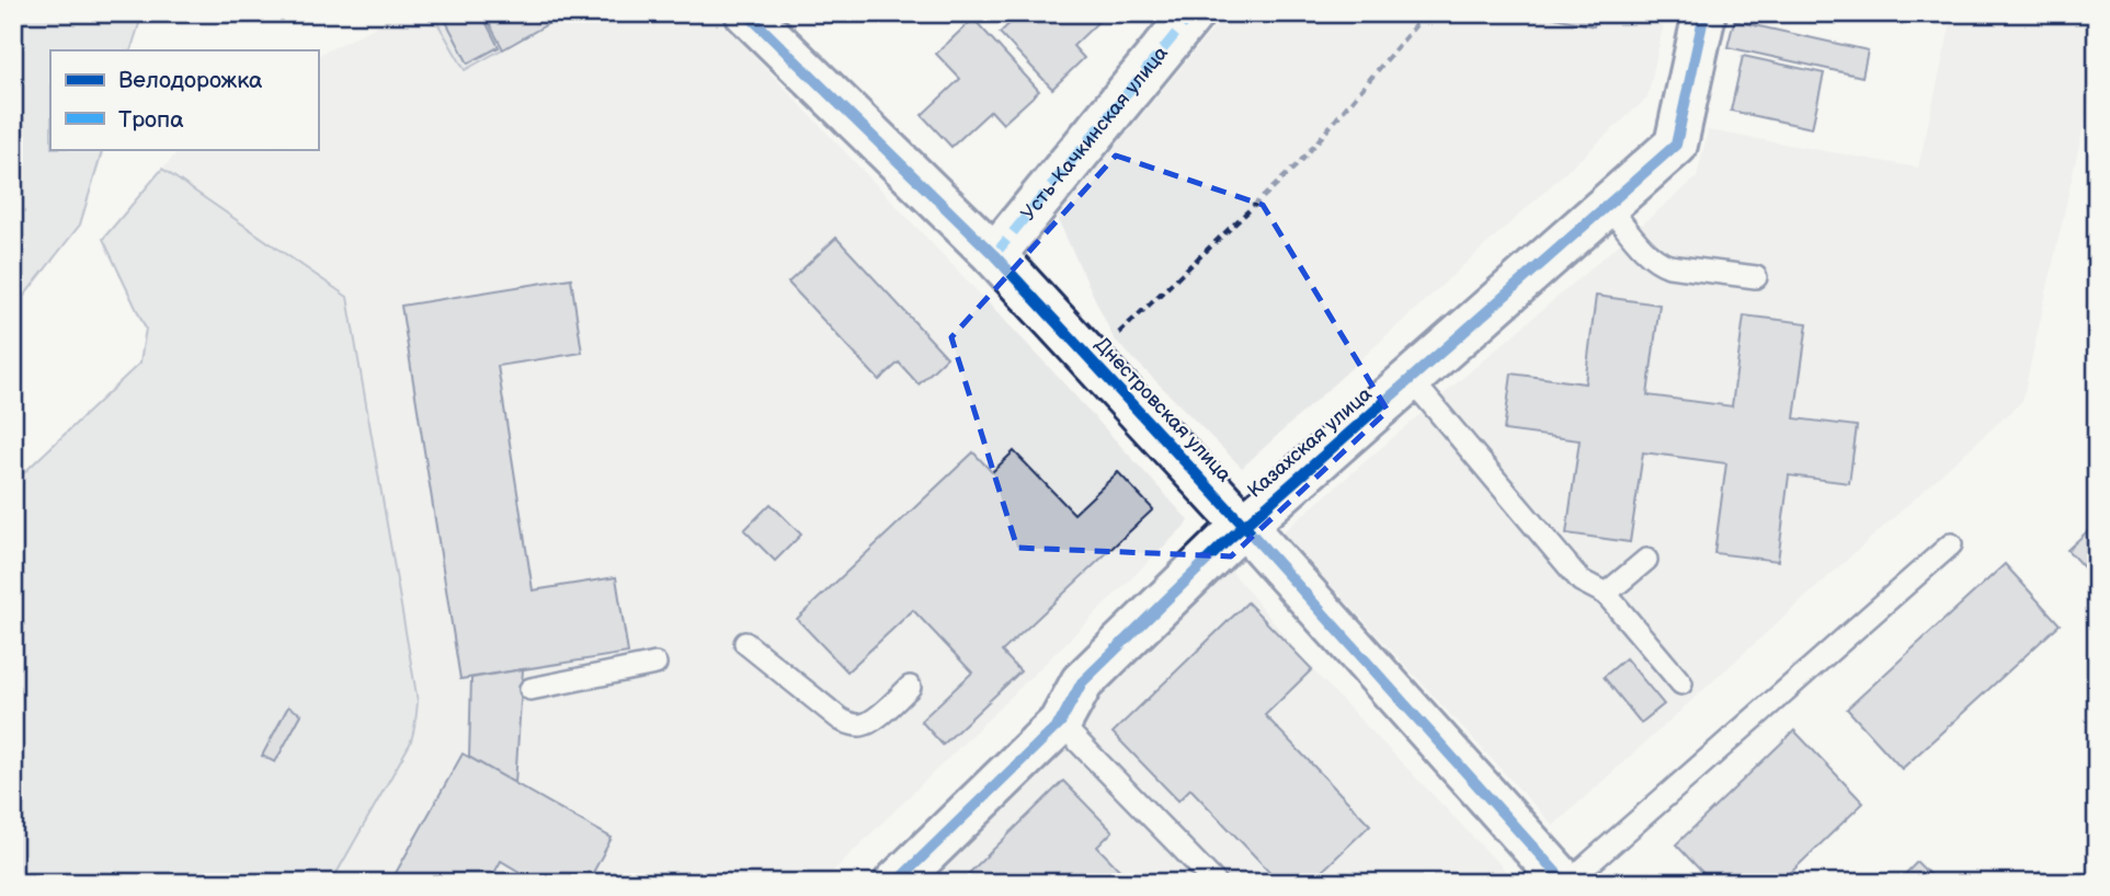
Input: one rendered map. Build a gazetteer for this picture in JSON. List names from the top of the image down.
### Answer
{
  "streets": {
    "street": ["Усть-Качкинская улица", "Днестровская улица", "Казахская улица"]
  },
  "crossings": [
    ["Усть-Качкинская улица", "Днестровская улица"],
    ["Днестровская улица", "Казахская улица"]
  ],
  "legend": ["Велодорожка", "Тропа"]
}
